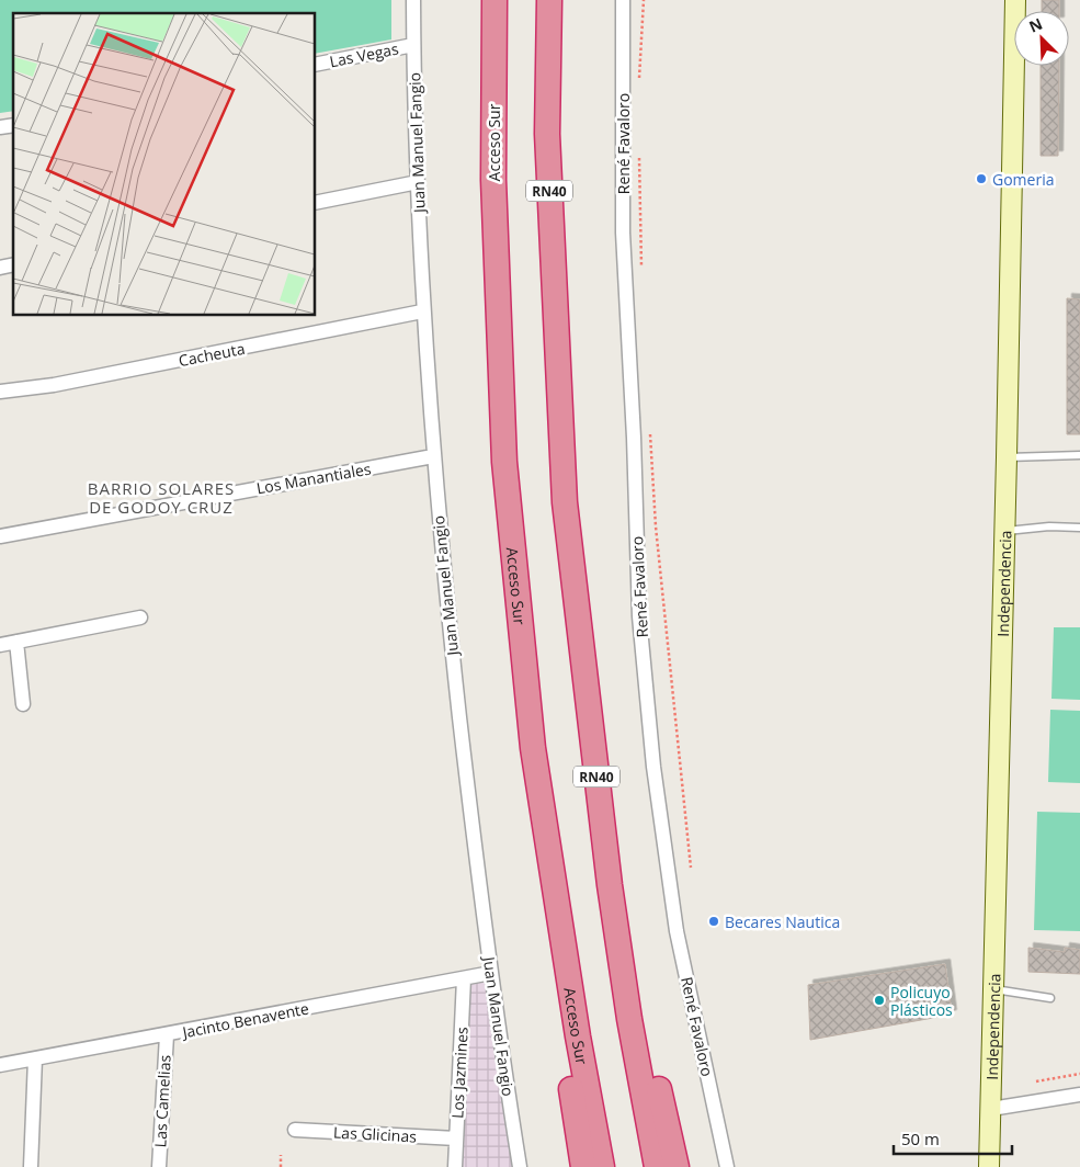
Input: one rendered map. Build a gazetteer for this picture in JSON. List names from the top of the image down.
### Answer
{
  "streets": {
    "highway": ["Acceso Sur", "RN40"],
    "street": [
      "Las Vegas",
      "Juan Manuel Fangio",
      "René Favaloro",
      "Cacheuta",
      "Los Manantiales",
      "Independencia",
      "Jacinto Benavente",
      "Los Jazmines",
      "Las Camelias",
      "Las Glicinas"
    ]
  },
  "crossings": [
    ["Las Vegas", "Juan Manuel Fangio"],
    ["Juan Manuel Fangio", "Cacheuta"],
    ["Juan Manuel Fangio", "Los Manantiales"],
    ["Juan Manuel Fangio", "Jacinto Benavente"],
    ["Jacinto Benavente", "Los Jazmines"],
    ["Jacinto Benavente", "Las Camelias"],
    ["Los Jazmines", "Las Glicinas"]
  ],
  "districts": ["BARRIO SOLARES DE GODOY CRUZ"],
  "places": ["Gomeria", "Becares Nautica", "Policuyo Plásticos"],
  "scale_bar": "50 m",
  "north": "top left"
}
